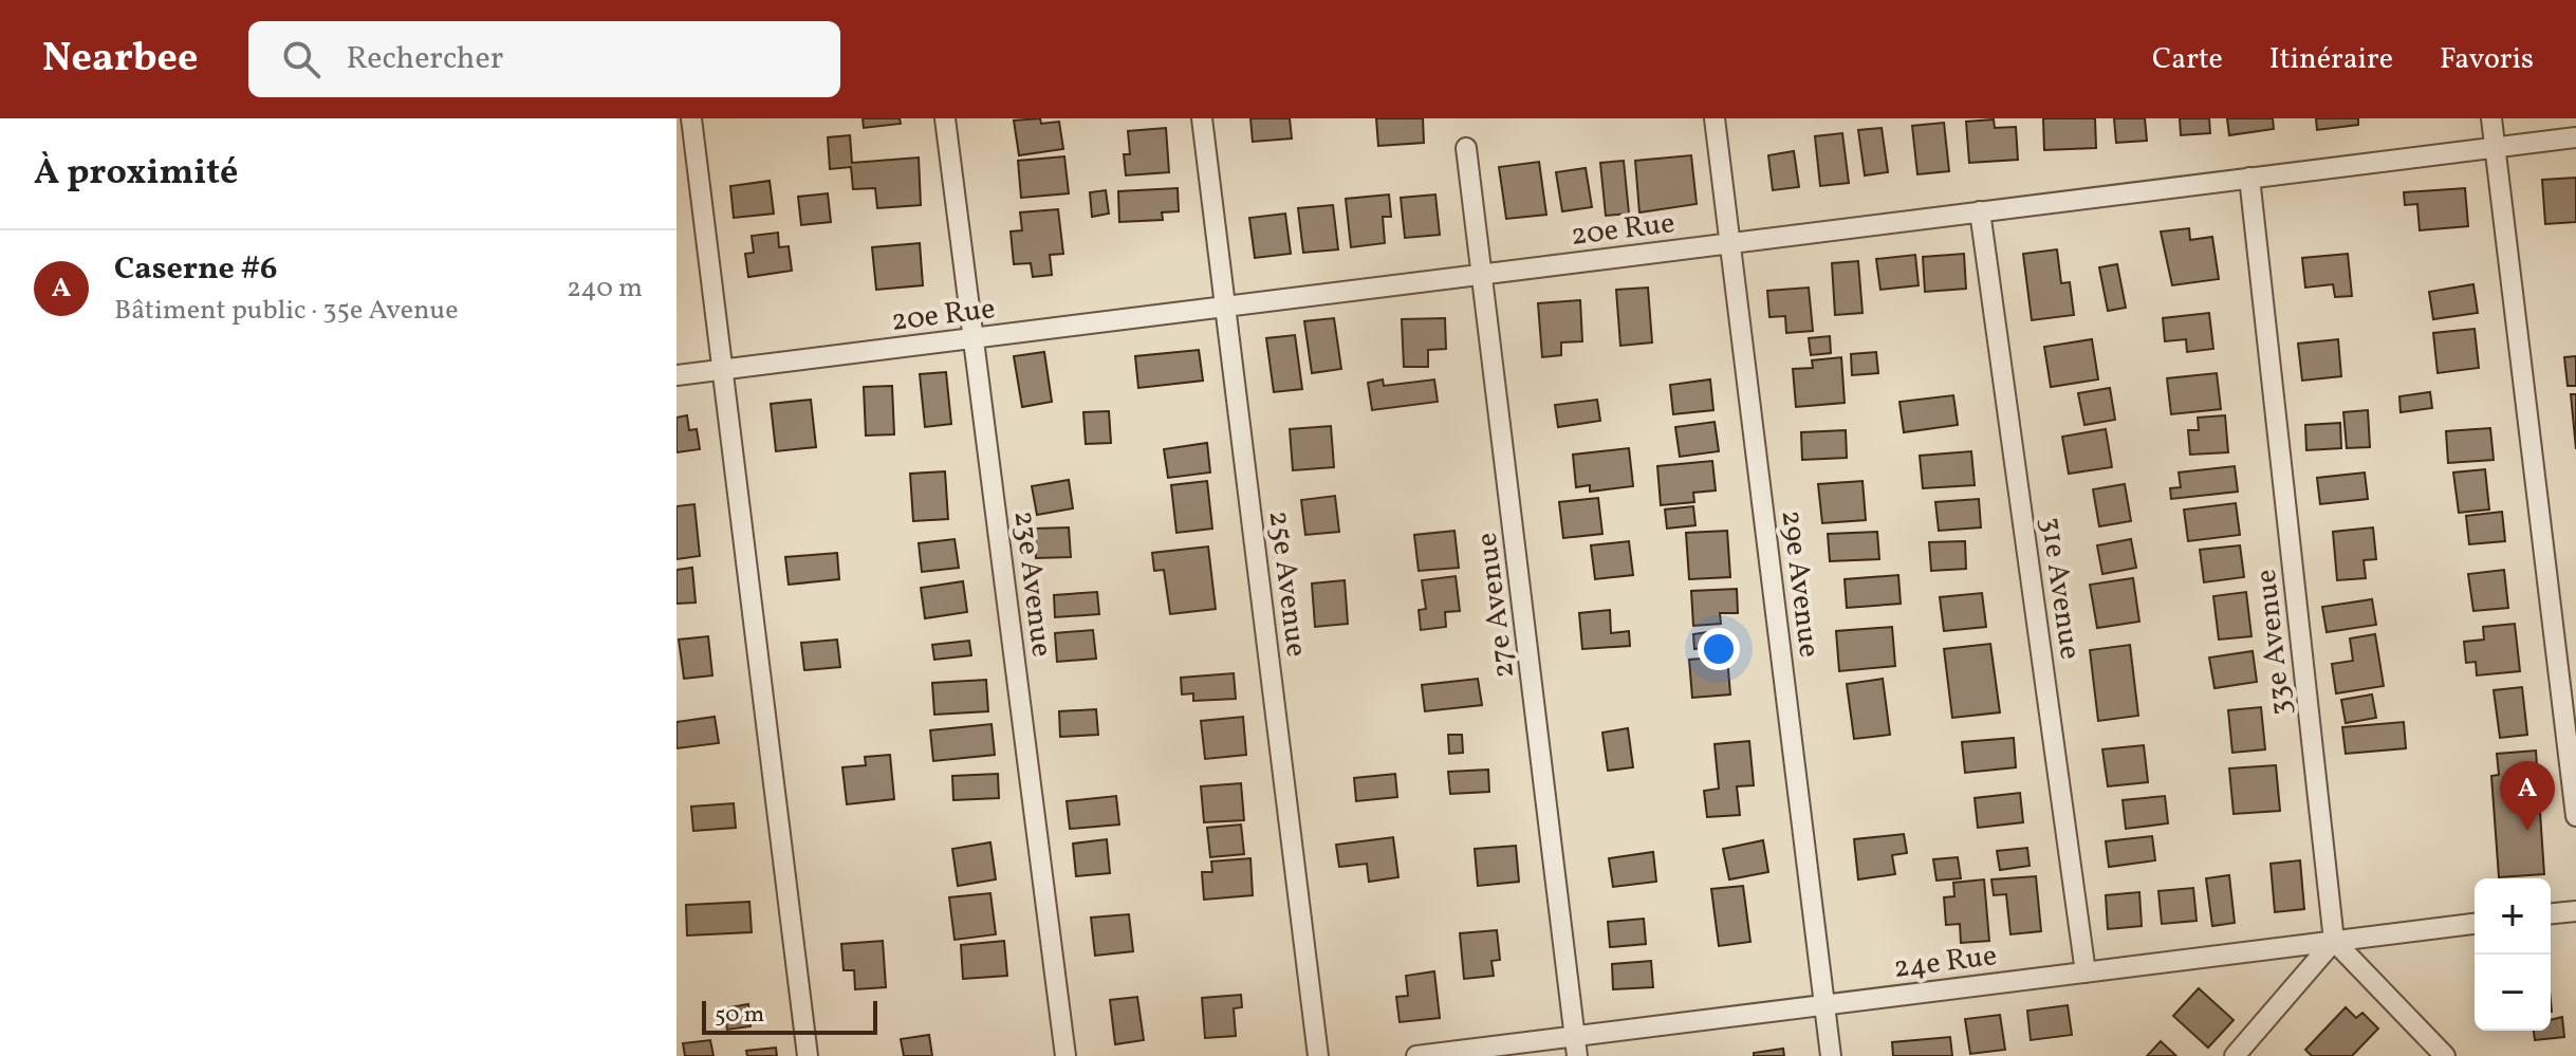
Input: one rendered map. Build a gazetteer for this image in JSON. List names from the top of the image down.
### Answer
{
  "streets": {
    "street": [
      "20e Rue",
      "23e Avenue",
      "25e Avenue",
      "29e Avenue",
      "31e Avenue",
      "27e Avenue",
      "33e Avenue",
      "24e Rue"
    ]
  },
  "crossings": [
    ["20e Rue", "23e Avenue"],
    ["20e Rue", "25e Avenue"],
    ["20e Rue", "29e Avenue"],
    ["20e Rue", "31e Avenue"],
    ["20e Rue", "27e Avenue"],
    ["20e Rue", "33e Avenue"],
    ["29e Avenue", "24e Rue"],
    ["31e Avenue", "24e Rue"],
    ["27e Avenue", "24e Rue"],
    ["33e Avenue", "24e Rue"]
  ],
  "scale_bar": "50 m",
  "page": {
    "header": "Nearbee",
    "search": "Rechercher",
    "nav": ["Carte", "Itinéraire", "Favoris"],
    "heading": "À proximité",
    "list": [
      {
        "mark": "A",
        "name": "Caserne #6",
        "note": "Bâtiment public · 35e Avenue",
        "value": "240 m"
      }
    ],
    "pins": "A",
    "map_buttons": ["+", "−"],
    "scale": "50 m"
  }
}
